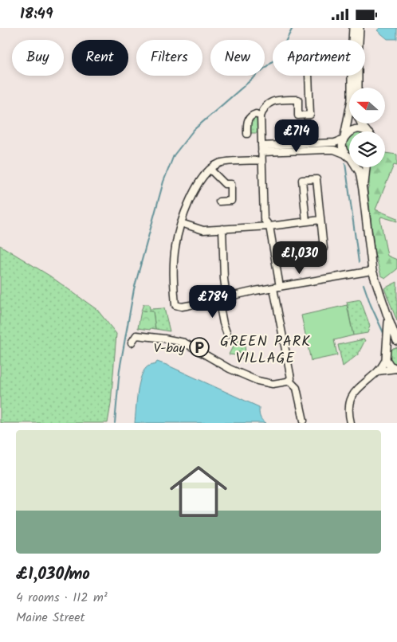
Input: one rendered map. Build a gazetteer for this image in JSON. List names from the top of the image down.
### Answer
{
  "districts": ["GREEN PARK VILLAGE"],
  "places": {
    "parking": ["V-bay"]
  },
  "north": "left",
  "page": {
    "status": "18:49",
    "chip": [
      "Buy",
      "Rent",
      "Filters",
      "New",
      "Apartment"
    ],
    "price": ["£714", "£1,030", "£784"],
    "list": [
      {
        "name": "£1,030/mo",
        "note": "4 rooms · 112 m² · Maine Street"
      }
    ]
  }
}
